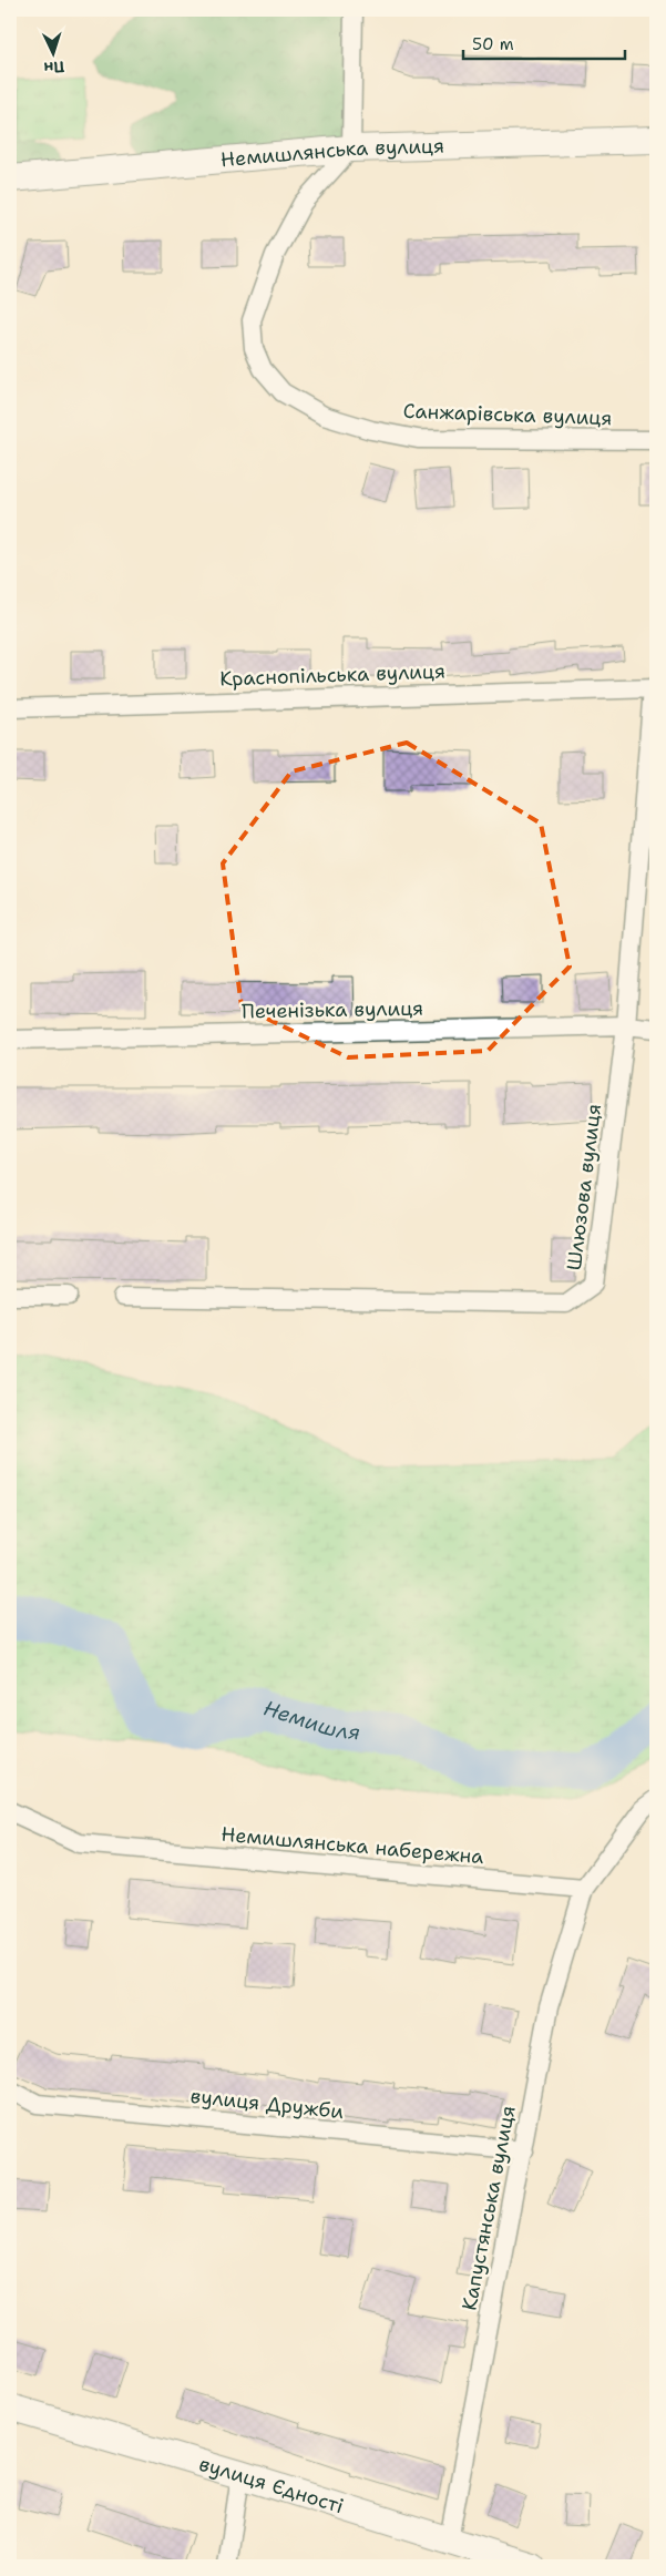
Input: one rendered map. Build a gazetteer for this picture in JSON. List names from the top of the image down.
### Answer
{
  "streets": {
    "street": [
      "Немишлянська вулиця",
      "Санжарівська вулиця",
      "Краснопільська вулиця",
      "Печенізька вулиця",
      "Шлюзова вулиця",
      "Немишлянська набережна",
      "вулиця Дружби",
      "Капустянська вулиця",
      "вулиця Єдності"
    ]
  },
  "crossings": [
    ["Немишлянська вулиця", "Санжарівська вулиця"],
    ["Краснопільська вулиця", "Шлюзова вулиця"],
    ["Печенізька вулиця", "Шлюзова вулиця"],
    ["Немишлянська набережна", "Капустянська вулиця"],
    ["вулиця Дружби", "Капустянська вулиця"],
    ["Капустянська вулиця", "вулиця Єдності"]
  ],
  "water": ["Немишля"],
  "scale_bar": "50 m",
  "north": "bottom"
}
